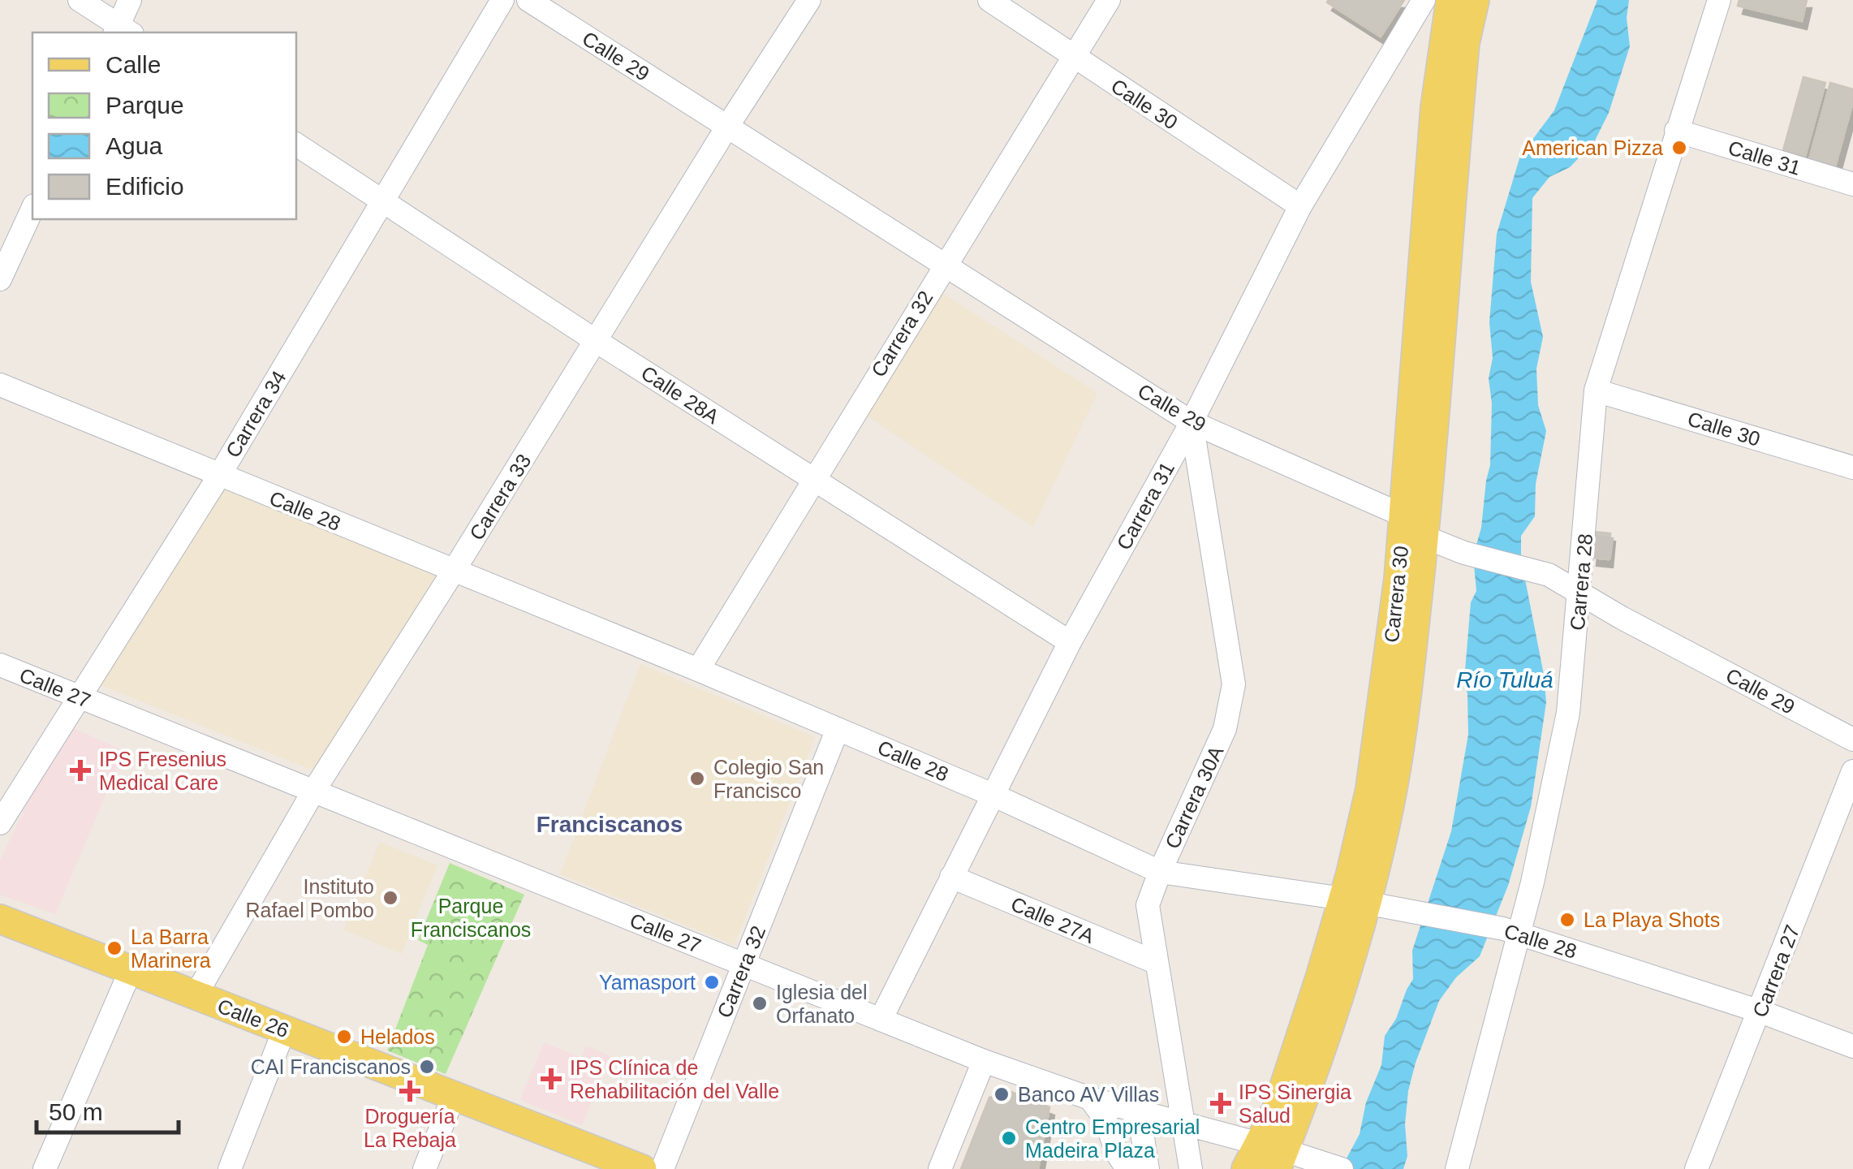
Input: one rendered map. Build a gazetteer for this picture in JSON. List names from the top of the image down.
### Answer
{
  "streets": {
    "main road": ["Carrera 30", "Calle 26"],
    "street": [
      "Calle 29",
      "Calle 30",
      "Calle 31",
      "Carrera 32",
      "Calle 28A",
      "Carrera 34",
      "Carrera 33",
      "Carrera 31",
      "Calle 28",
      "Carrera 28",
      "Calle 27",
      "Carrera 30A",
      "Calle 27A",
      "Carrera 27"
    ]
  },
  "crossings": [
    ["Calle 29", "Carrera 32"],
    ["Calle 29", "Carrera 33"],
    ["Calle 29", "Carrera 31"],
    ["Calle 29", "Carrera 28"],
    ["Calle 29", "Carrera 30"],
    ["Calle 29", "Carrera 30A"],
    ["Calle 30", "Carrera 32"],
    ["Calle 30", "Carrera 31"],
    ["Calle 30", "Carrera 28"],
    ["Calle 31", "Carrera 28"],
    ["Carrera 32", "Calle 28A"],
    ["Carrera 32", "Calle 28"],
    ["Carrera 32", "Calle 27"],
    ["Calle 28A", "Carrera 34"],
    ["Calle 28A", "Carrera 33"],
    ["Calle 28A", "Carrera 31"],
    ["Carrera 34", "Calle 28"],
    ["Carrera 34", "Calle 27"],
    ["Carrera 33", "Calle 28"],
    ["Carrera 33", "Calle 27"],
    ["Carrera 33", "Calle 26"],
    ["Carrera 31", "Calle 28"],
    ["Carrera 31", "Calle 27"],
    ["Carrera 31", "Carrera 30A"],
    ["Carrera 31", "Calle 27A"],
    ["Calle 28", "Carrera 28"],
    ["Calle 28", "Carrera 30"],
    ["Calle 28", "Carrera 30A"],
    ["Calle 28", "Carrera 27"],
    ["Carrera 30", "Calle 27"],
    ["Calle 27", "Carrera 30A"],
    ["Carrera 30A", "Calle 27A"]
  ],
  "districts": ["Franciscanos"],
  "water": ["Río Tuluá"],
  "parks": ["Parque Franciscanos"],
  "places": {
    "other": [
      "American Pizza",
      "Colegio San Francisco",
      "Instituto Rafael Pombo",
      "La Playa Shots",
      "La Barra Marinera",
      "Yamasport",
      "Iglesia del Orfanato",
      "Helados",
      "CAI Franciscanos",
      "Banco AV Villas",
      "Centro Empresarial Madeira Plaza"
    ],
    "health": [
      "IPS Fresenius Medical Care",
      "IPS Clínica de Rehabilitación del Valle",
      "Droguería La Rebaja",
      "IPS Sinergia Salud"
    ]
  },
  "legend": [
    "Calle",
    "Parque",
    "Agua",
    "Edificio"
  ],
  "scale_bar": "50 m"
}
